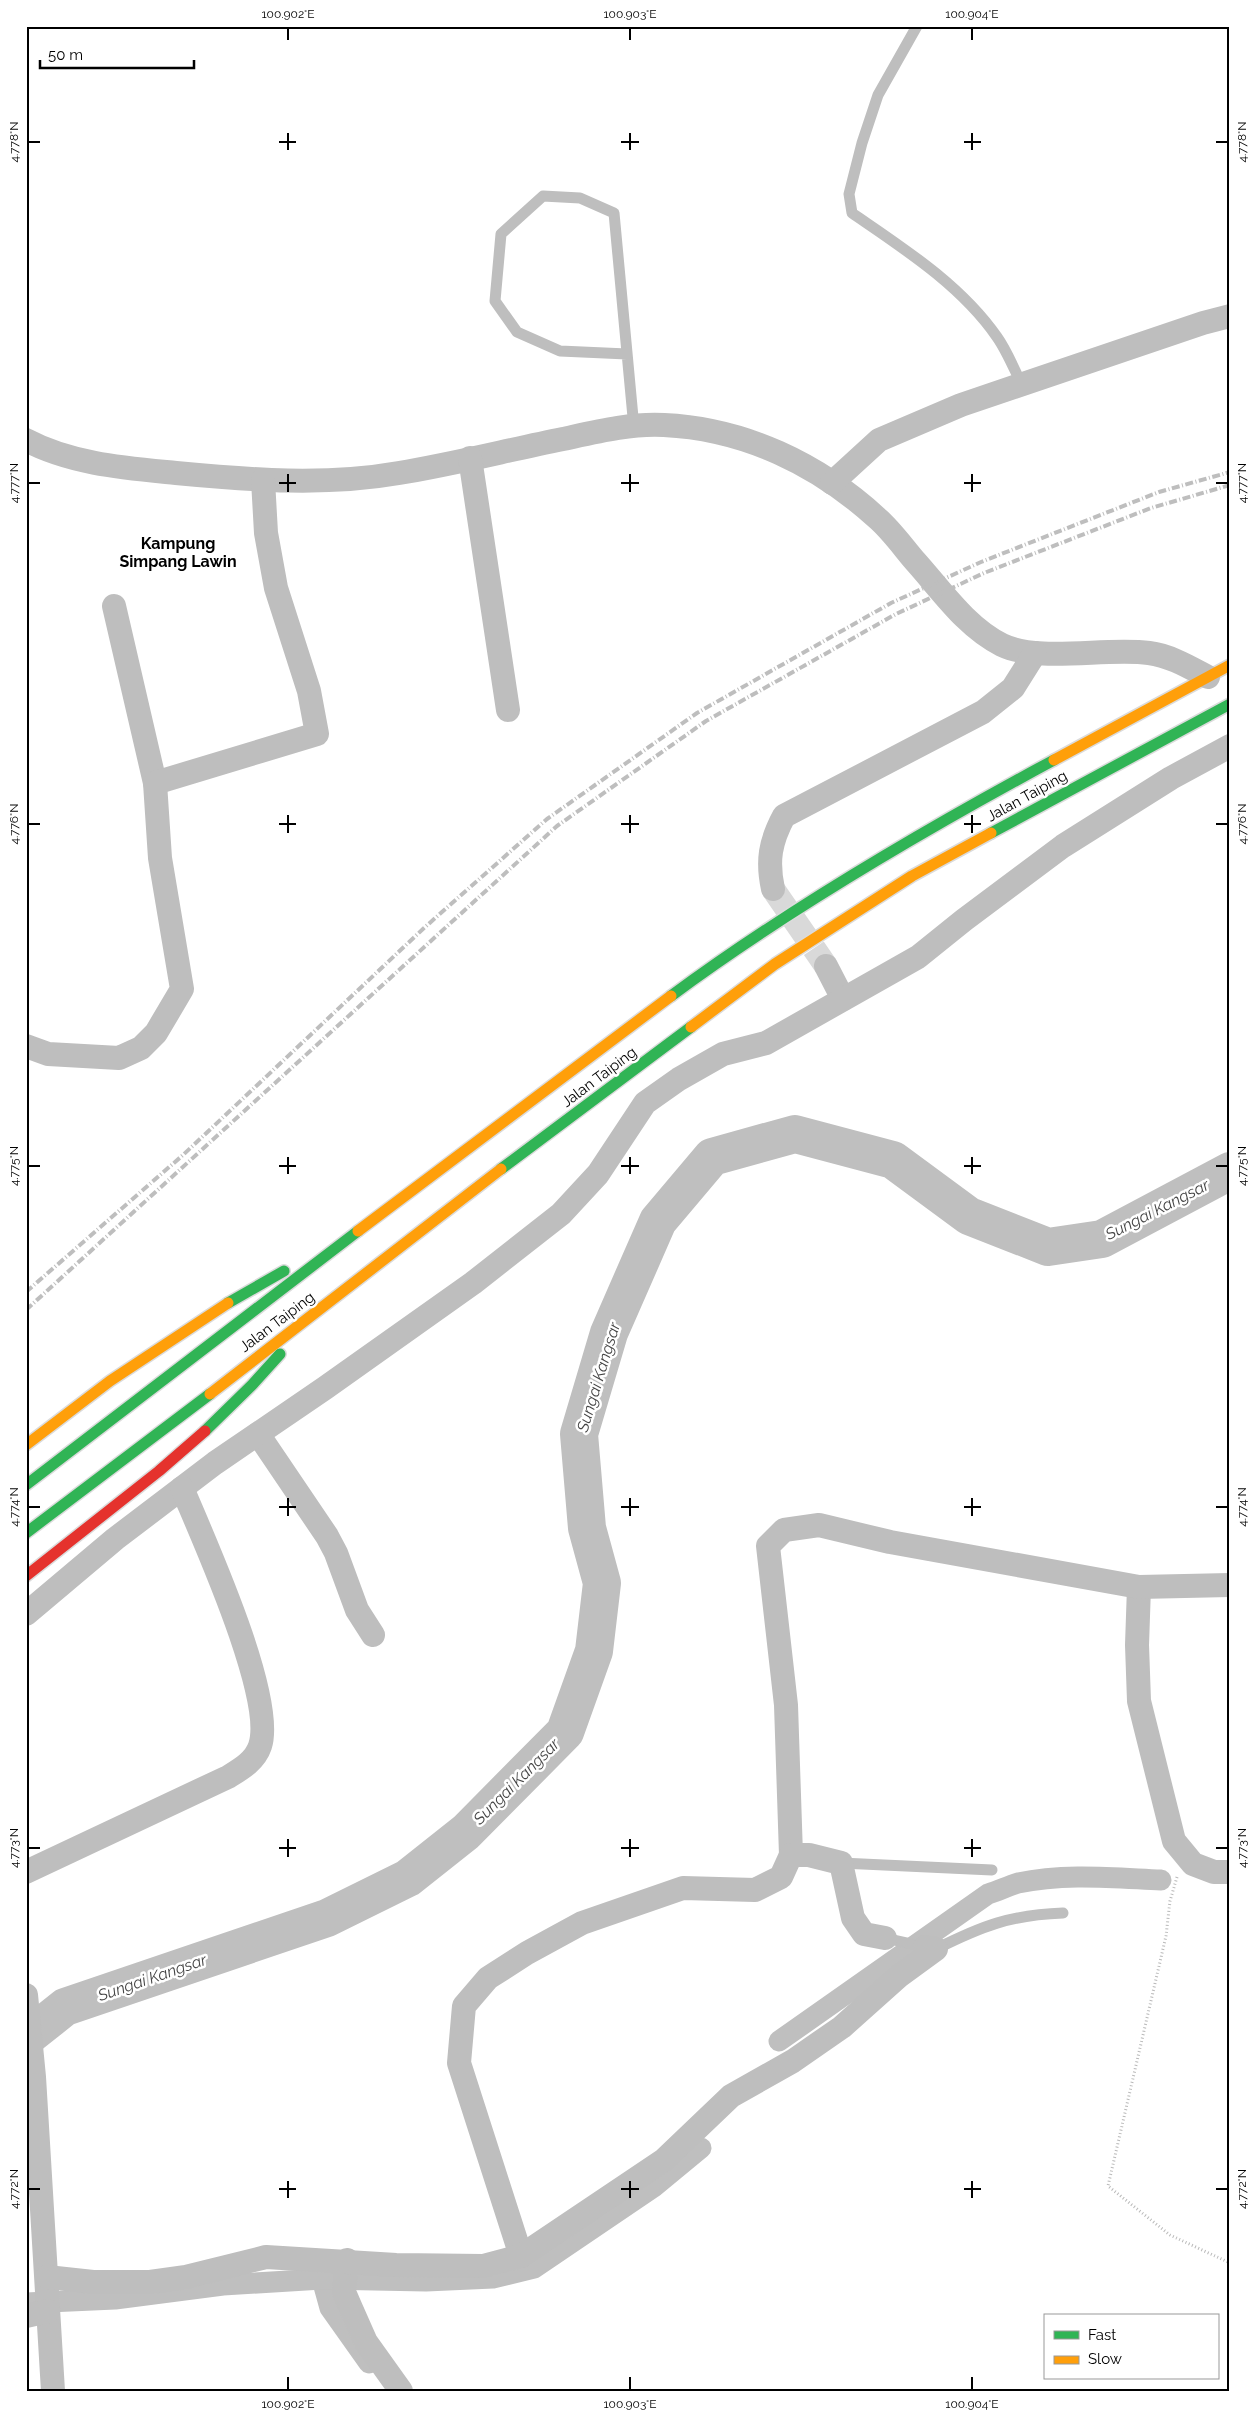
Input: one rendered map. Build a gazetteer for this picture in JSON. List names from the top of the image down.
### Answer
{
  "streets": {
    "highway": ["Jalan Taiping"]
  },
  "districts": ["Kampung Simpang Lawin"],
  "water": ["Sungai Kangsar"],
  "legend": ["Fast", "Slow"],
  "scale_bar": "50 m",
  "coordinates": [
    "100.902°E",
    "100.903°E",
    "100.904°E",
    "4.778°N",
    "4.777°N",
    "4.776°N",
    "4.775°N",
    "4.774°N",
    "4.773°N",
    "4.772°N"
  ]
}
